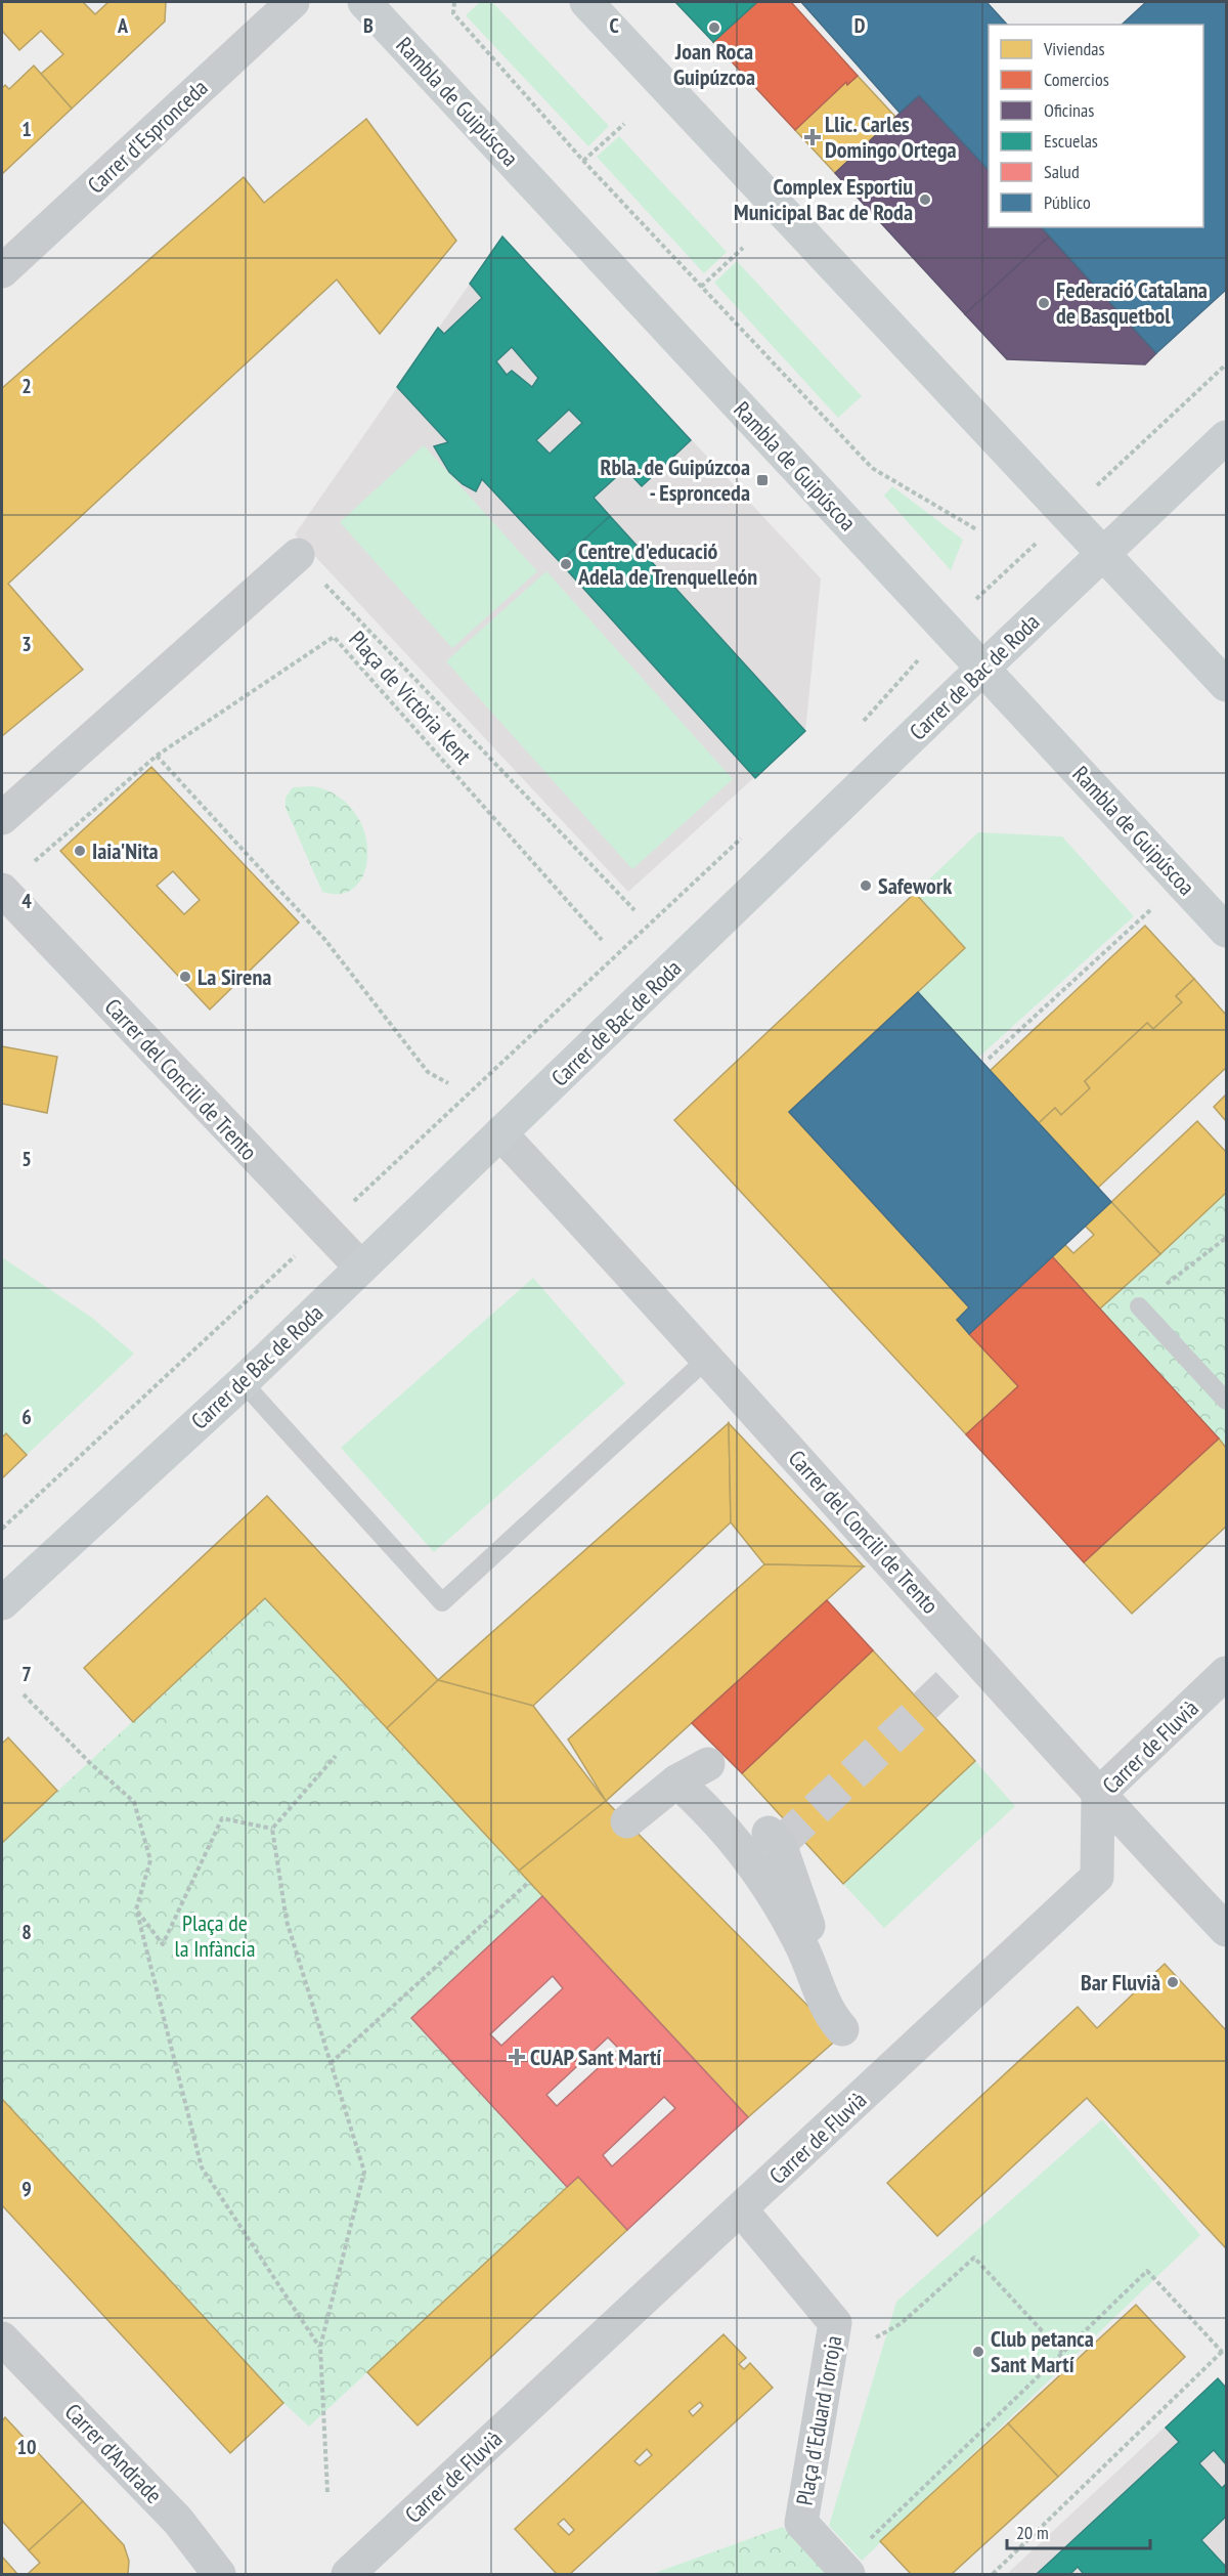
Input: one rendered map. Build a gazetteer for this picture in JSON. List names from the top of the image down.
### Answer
{
  "streets": {
    "street": [
      "Rambla de Guipúscoa",
      "Carrer d'Espronceda",
      "Carrer de Bac de Roda",
      "Carrer del Concili de Trento",
      "Carrer de Fluvià",
      "Plaça d'Eduard Torroja",
      "Carrer d'Andrade"
    ],
    "path": ["Plaça de Victòria Kent"]
  },
  "crossings": [
    ["Rambla de Guipúscoa", "Carrer de Bac de Roda"],
    ["Carrer de Bac de Roda", "Carrer del Concili de Trento"],
    ["Carrer del Concili de Trento", "Carrer de Fluvià"],
    ["Carrer de Fluvià", "Plaça d'Eduard Torroja"]
  ],
  "parks": ["Plaça de la Infància"],
  "places": {
    "other": [
      "Joan Roca Guipúzcoa",
      "Complex Esportiu Municipal Bac de Roda",
      "Federació Catalana de Basquetbol",
      "Centre d'educació Adela de Trenquelleón",
      "Iaia'Nita",
      "Safework",
      "La Sirena",
      "Bar Fluvià",
      "Club petanca Sant Martí"
    ],
    "health": ["Llic. Carles Domingo Ortega", "CUAP Sant Martí"],
    "transit": ["Rbla. de Guipúzcoa - Espronceda"]
  },
  "legend": [
    "Viviendas",
    "Comercios",
    "Oficinas",
    "Escuelas",
    "Salud",
    "Público"
  ],
  "scale_bar": "20 m",
  "grid": {
    "columns": [
      "A",
      "B",
      "C",
      "D"
    ],
    "rows": [
      "1",
      "2",
      "3",
      "4",
      "5",
      "6",
      "7",
      "8",
      "9",
      "10"
    ]
  }
}
